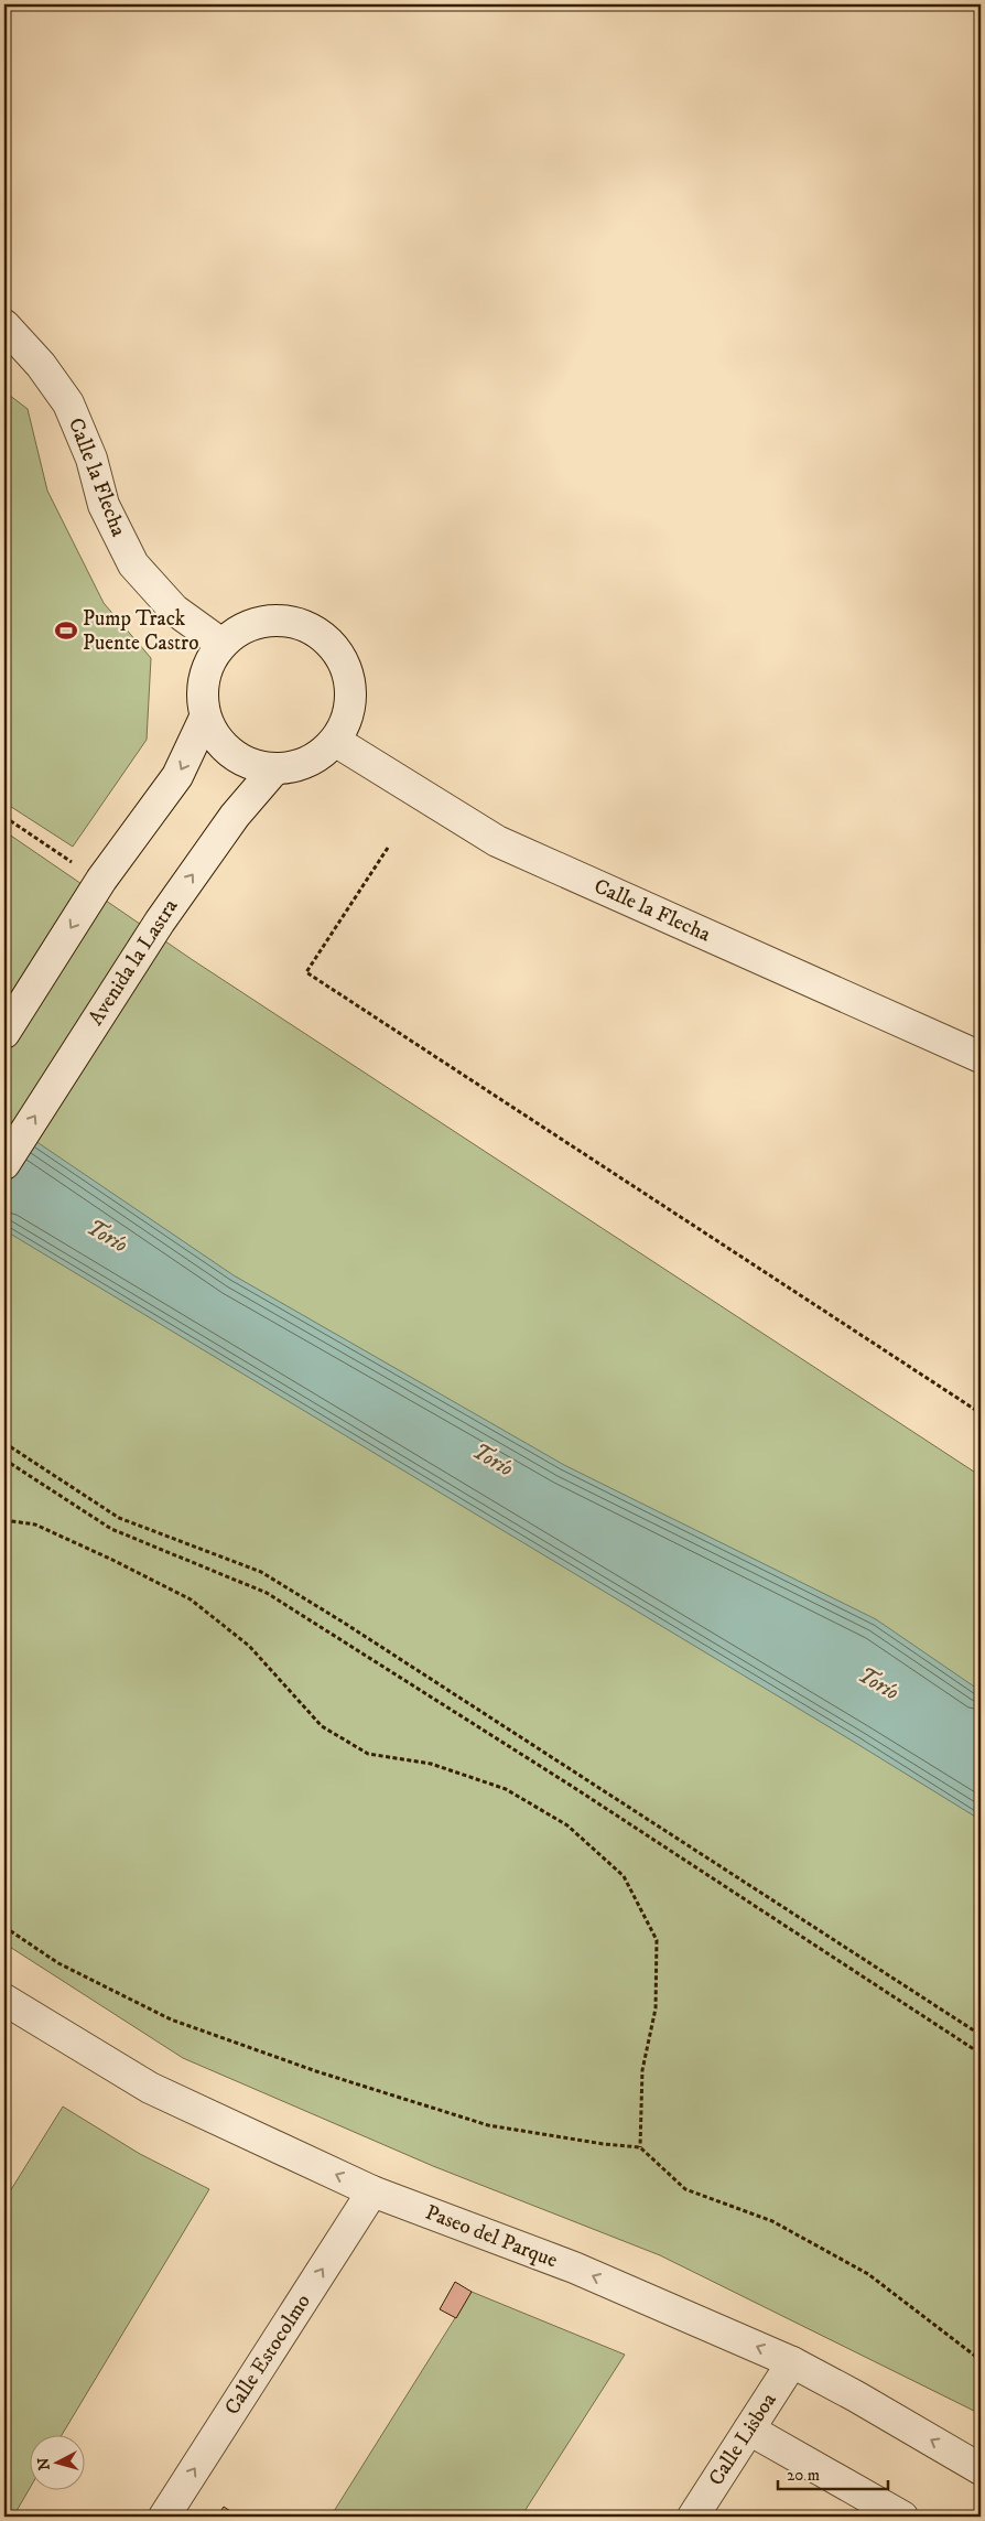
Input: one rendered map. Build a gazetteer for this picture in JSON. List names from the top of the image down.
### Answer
{
  "streets": {
    "street": [
      "Calle la Flecha",
      "Avenida la Lastra",
      "Paseo del Parque",
      "Calle Estocolmo",
      "Calle Lisboa"
    ]
  },
  "crossings": [
    ["Calle la Flecha", "Avenida la Lastra"],
    ["Paseo del Parque", "Calle Estocolmo"],
    ["Paseo del Parque", "Calle Lisboa"]
  ],
  "one_way": ["Paseo del Parque", "Calle Estocolmo"],
  "water": ["Torío"],
  "places": {
    "sports": ["Pump Track Puente Castro"]
  },
  "scale_bar": "20 m",
  "north": "left"
}
